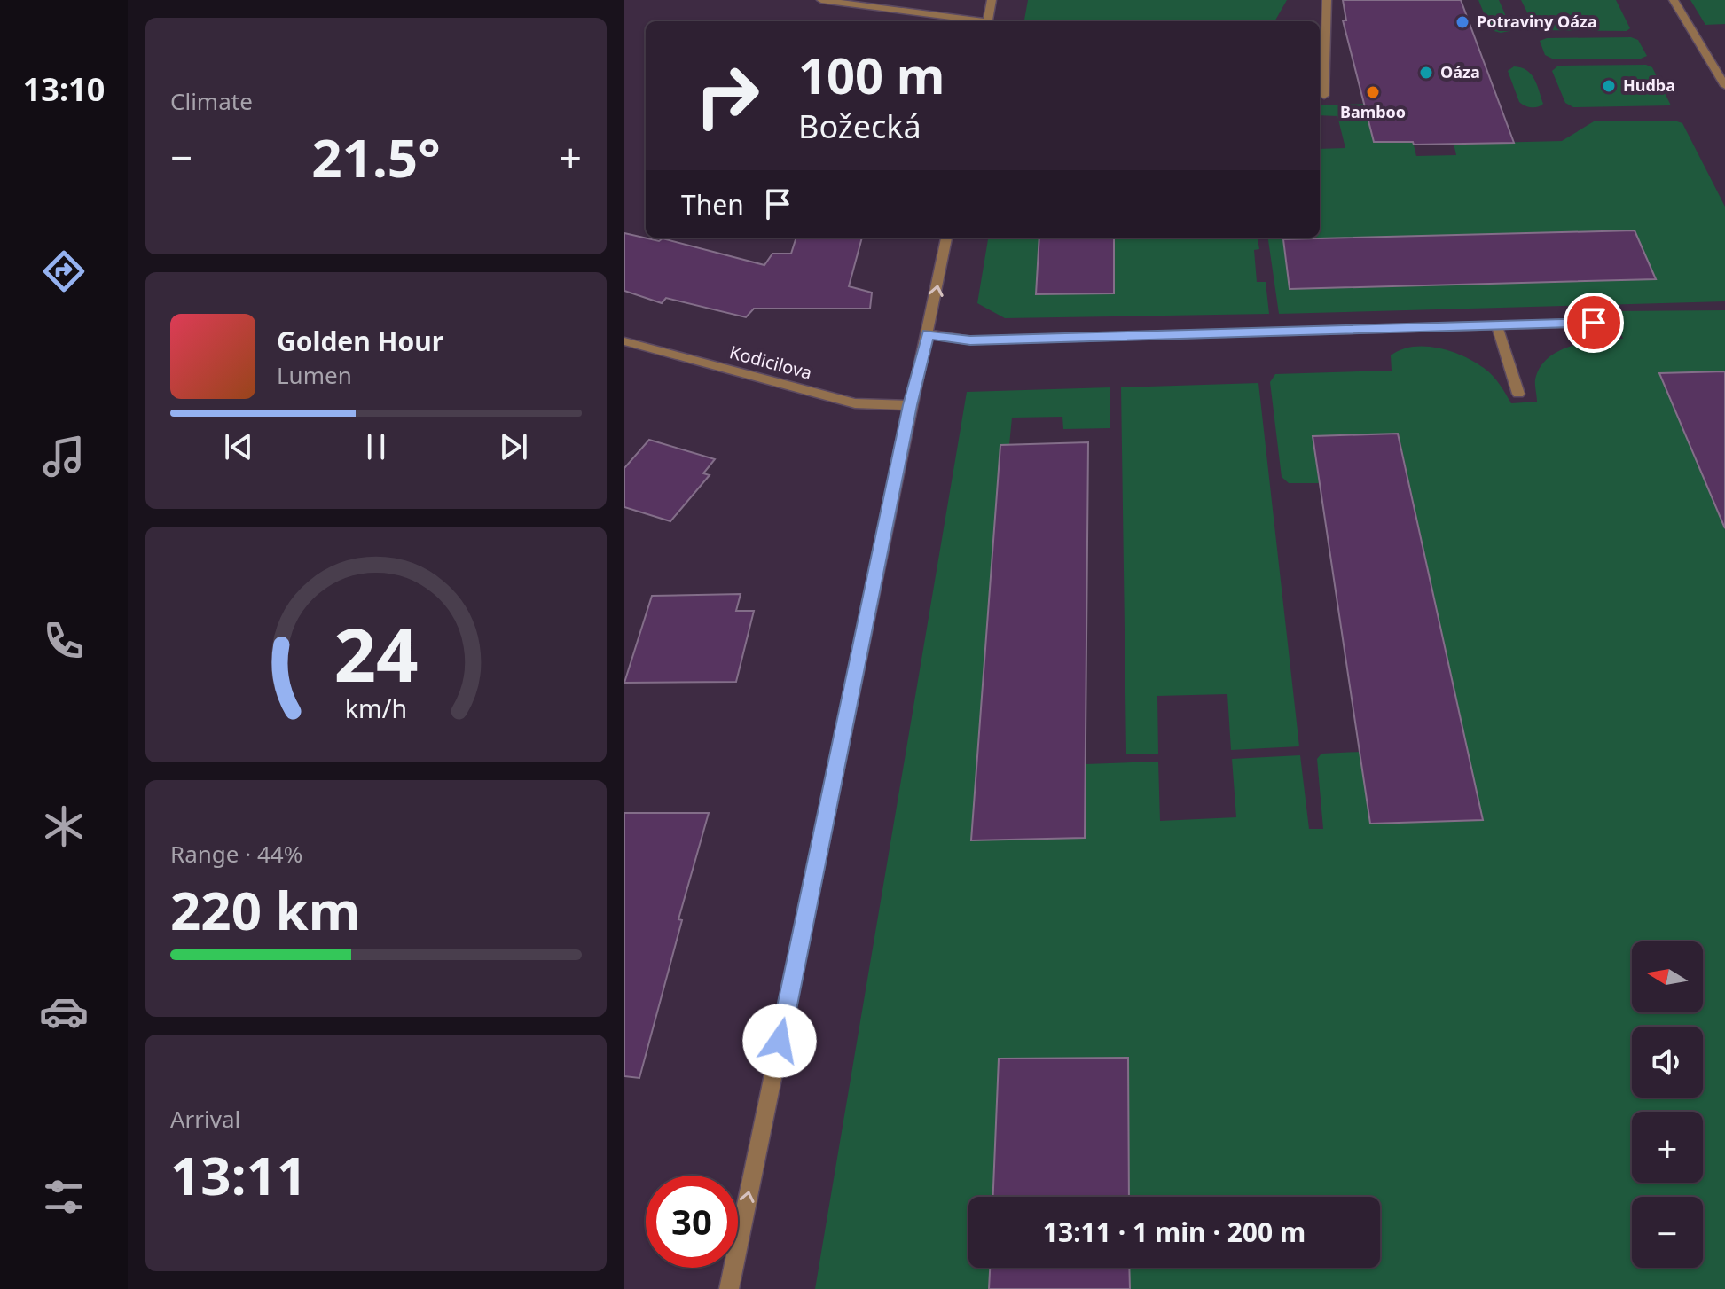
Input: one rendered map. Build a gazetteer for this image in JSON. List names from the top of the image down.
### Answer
{
  "streets": {
    "street": ["Kodicilova"]
  },
  "places": [
    "Potraviny Oáza",
    "Oáza",
    "Hudba",
    "Bamboo"
  ],
  "north": "left",
  "page": {
    "tabs": "13:10",
    "tile": [
      "Climate",
      ["Range · 44%", "220 km"],
      ["Arrival", "13:11"]
    ],
    "turn": ["100 m", "Božecká"],
    "heat": ["−", "21.5°", "+"],
    "then": "Then",
    "song": ["Golden Hour", "Lumen"],
    "map_buttons": ["+", "−"],
    "limit": "30",
    "trip": "13:11 · 1 min · 200 m",
    "gauge": ["24", "km/h"]
  }
}
